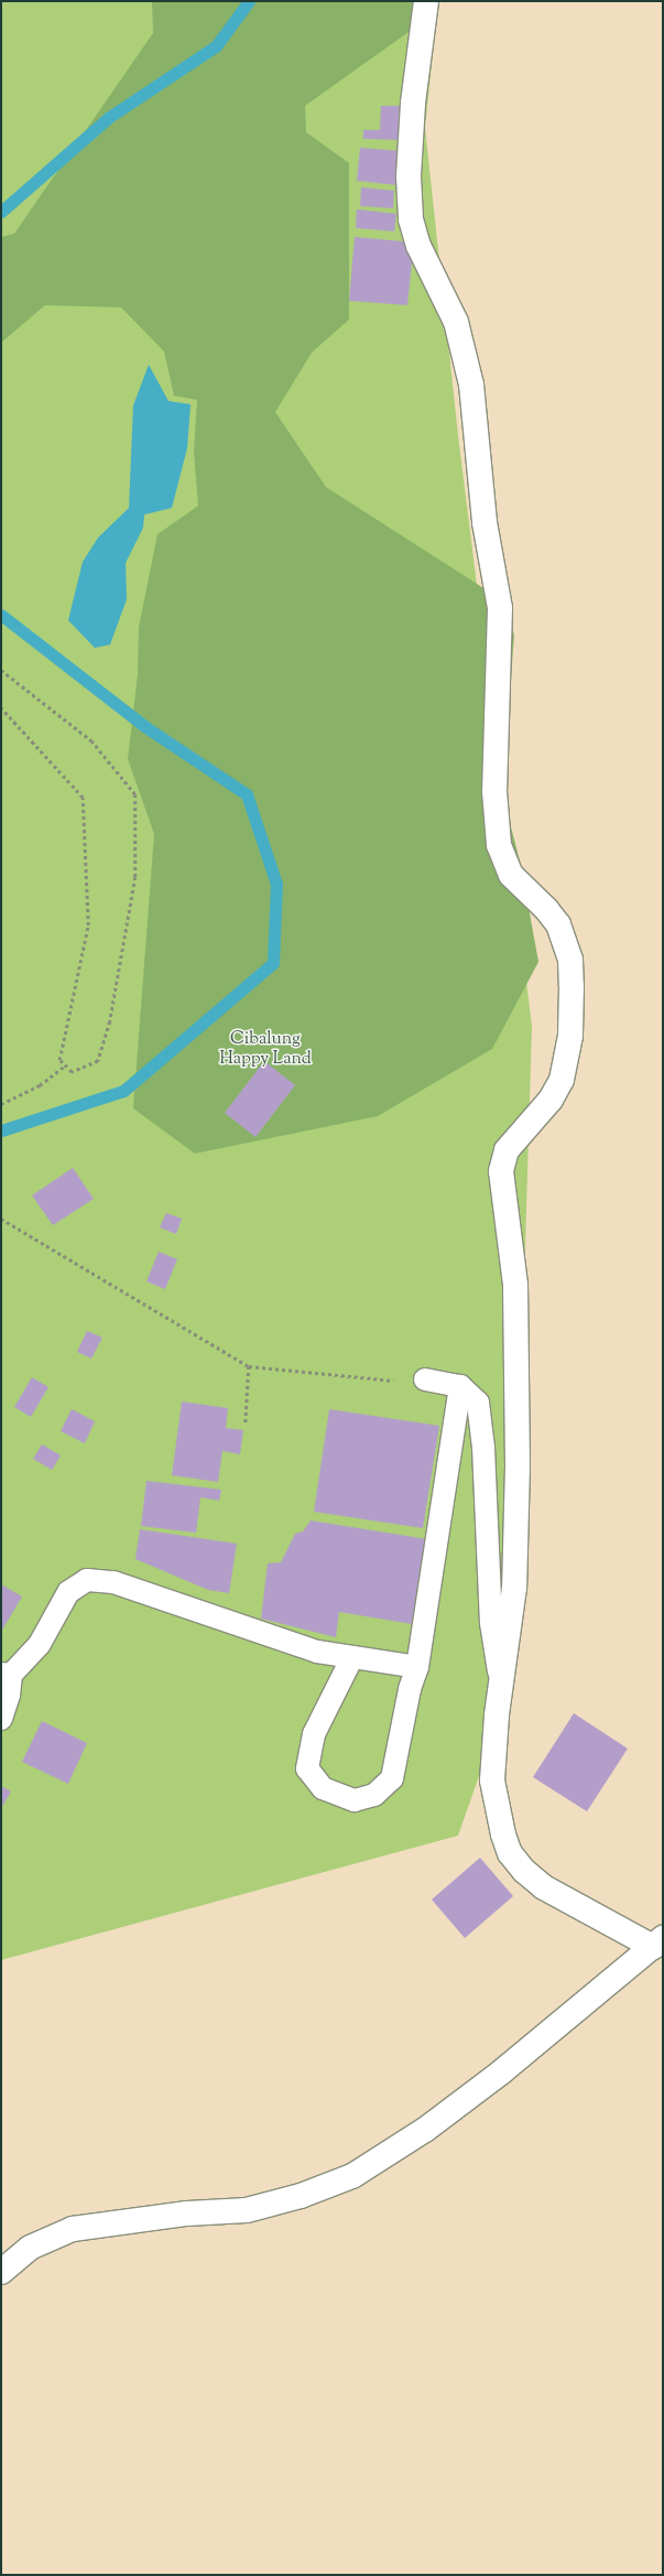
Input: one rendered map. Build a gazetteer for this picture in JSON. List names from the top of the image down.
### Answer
{
  "parks": ["Cibalung Happy Land"]
}
